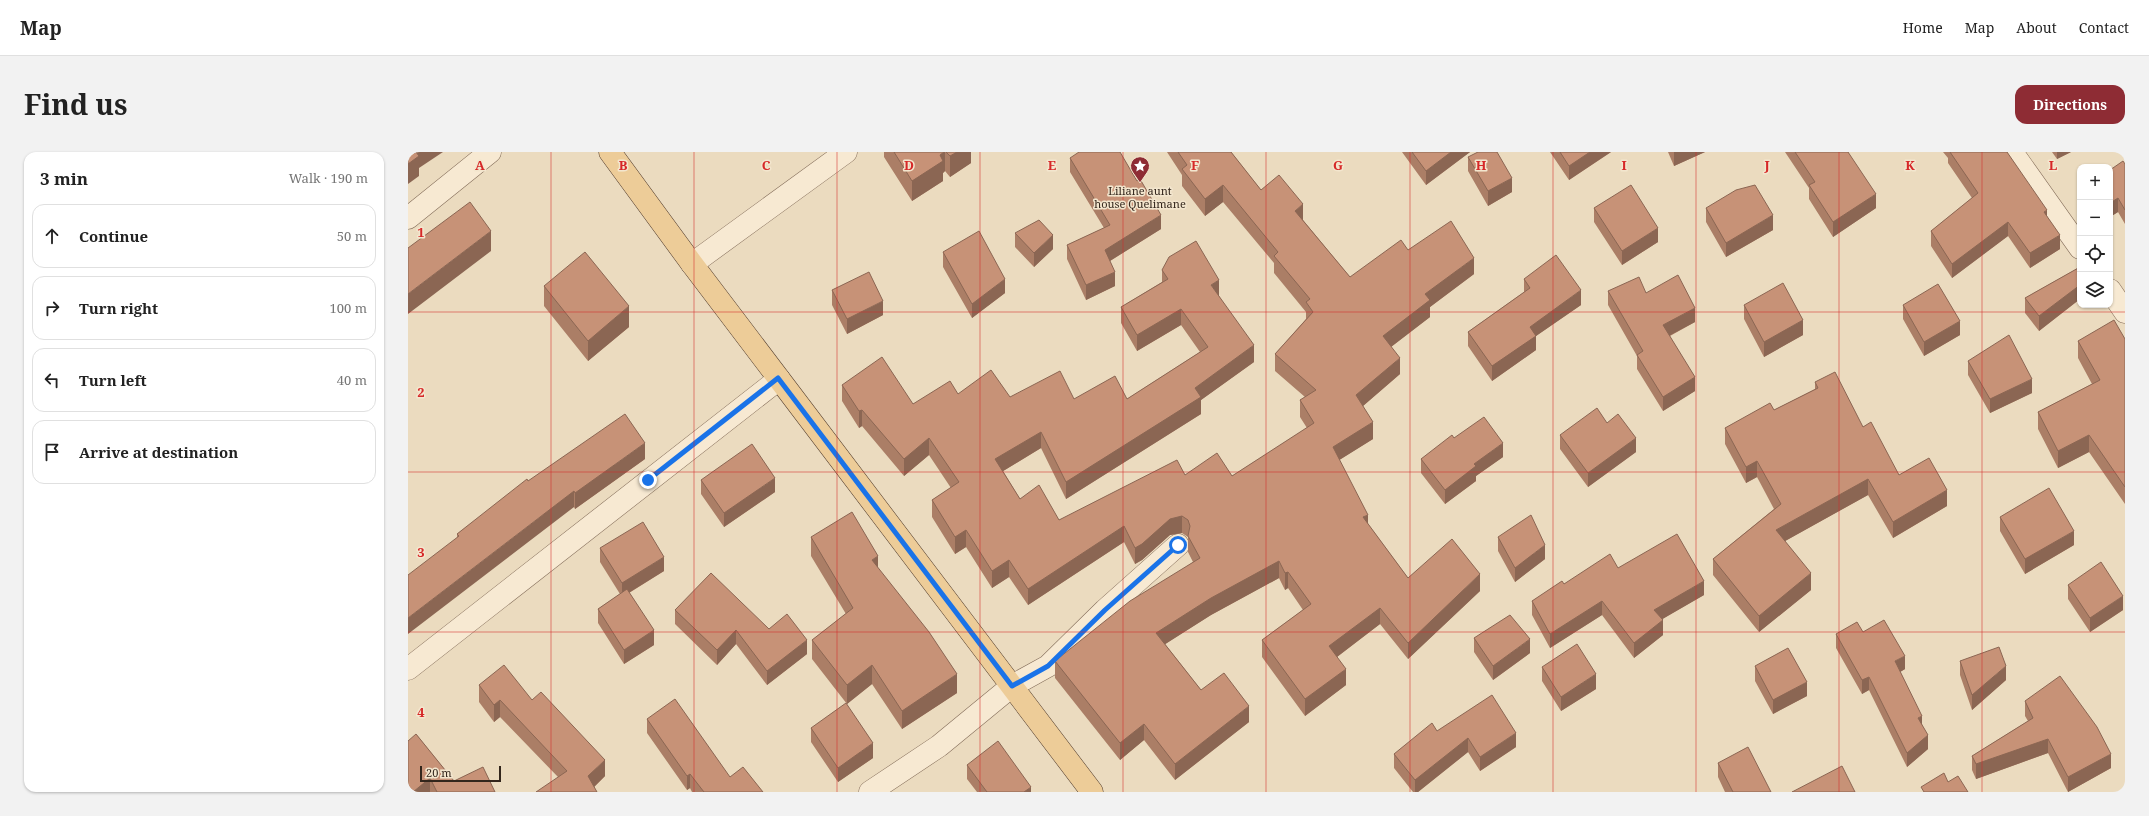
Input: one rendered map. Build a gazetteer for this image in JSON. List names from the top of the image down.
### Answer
{
  "places": {
    "place": ["Liliane aunt house Quelimane"]
  },
  "scale_bar": "20 m",
  "page": {
    "header": "Map",
    "nav": [
      "Home",
      "Map",
      "About",
      "Contact"
    ],
    "title": "Find us",
    "buttons": "Directions",
    "heading": ["3 min", "Walk · 190 m"],
    "map_buttons": ["+", "−"],
    "list": [
      ["Continue", "50 m"],
      ["Turn right", "100 m"],
      ["Turn left", "40 m"],
      "Arrive at destination"
    ],
    "scale": "20 m"
  },
  "grid": {
    "columns": [
      "A",
      "B",
      "C",
      "D",
      "E",
      "F",
      "G",
      "H",
      "I",
      "J",
      "K",
      "L"
    ],
    "rows": [
      "1",
      "2",
      "3",
      "4"
    ]
  }
}
